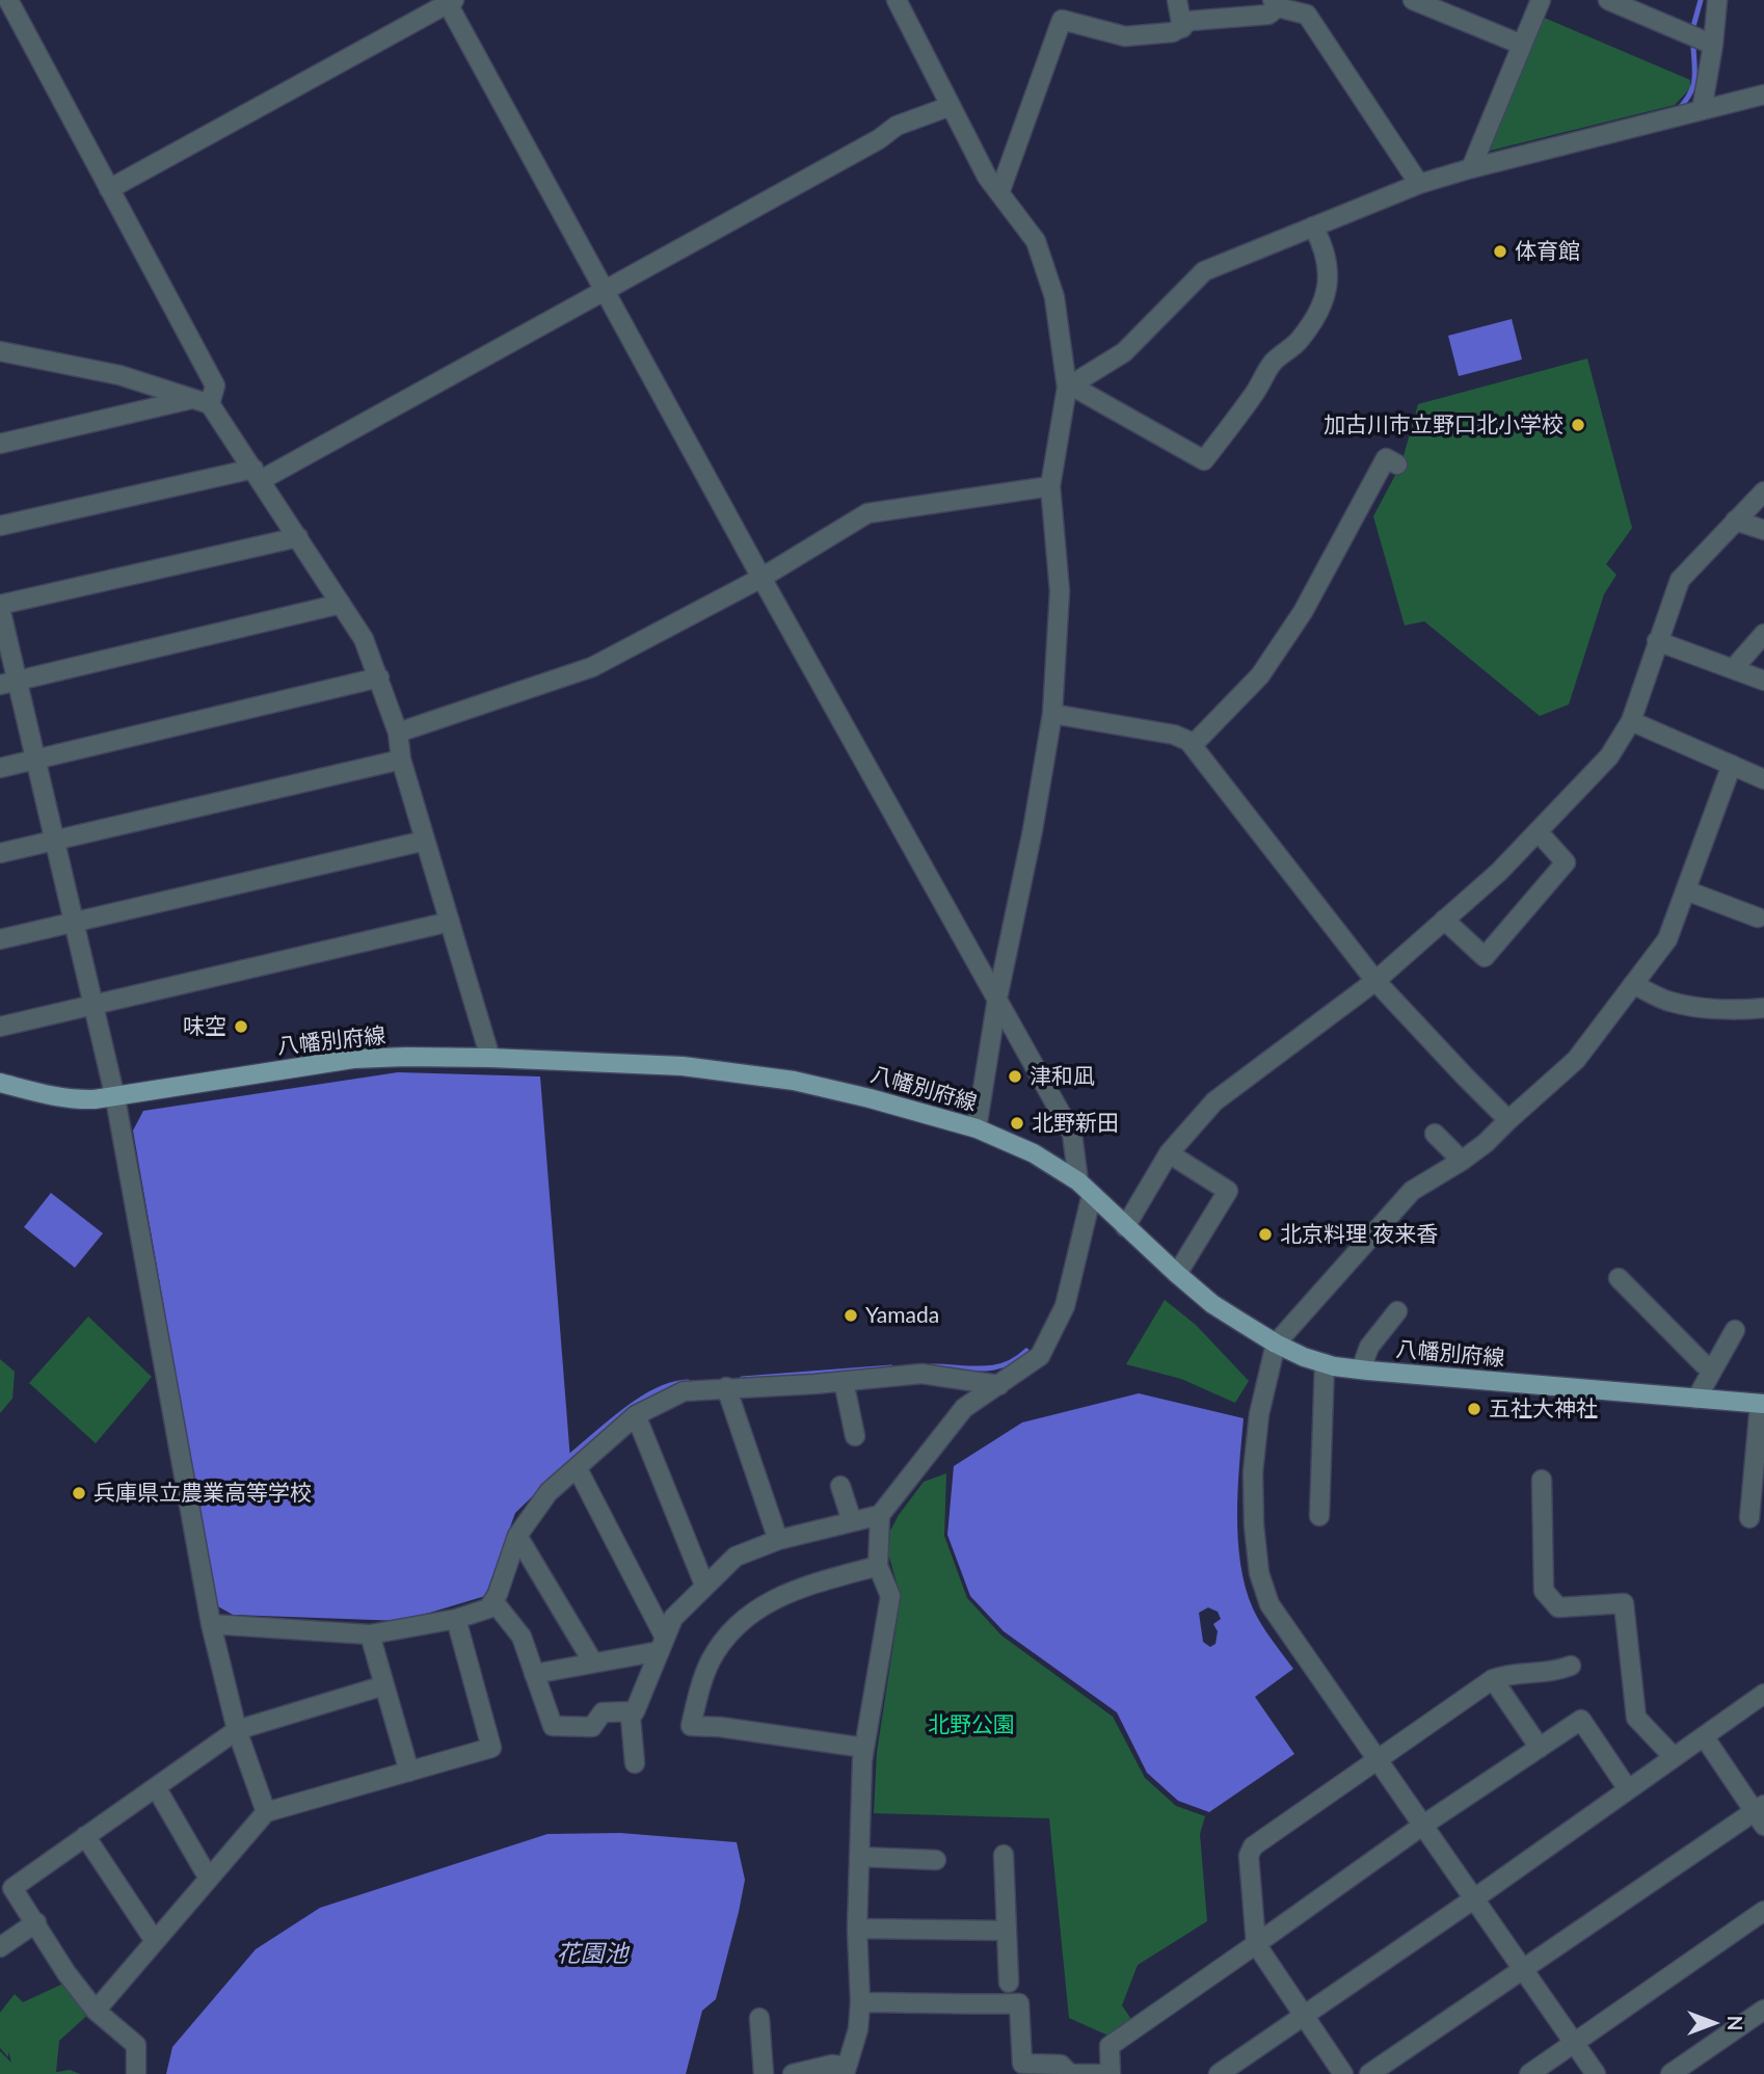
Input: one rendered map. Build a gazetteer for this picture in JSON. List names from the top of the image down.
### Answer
{
  "streets": {
    "main road": ["八幡別府線"]
  },
  "water": ["花園池"],
  "parks": ["北野公園"],
  "places": [
    "体育館",
    "加古川市立野口北小学校",
    "味空",
    "津和凪",
    "北野新田",
    "北京料理 夜来香",
    "Yamada",
    "五社大神社",
    "兵庫県立農業高等学校"
  ],
  "north": "right"
}
